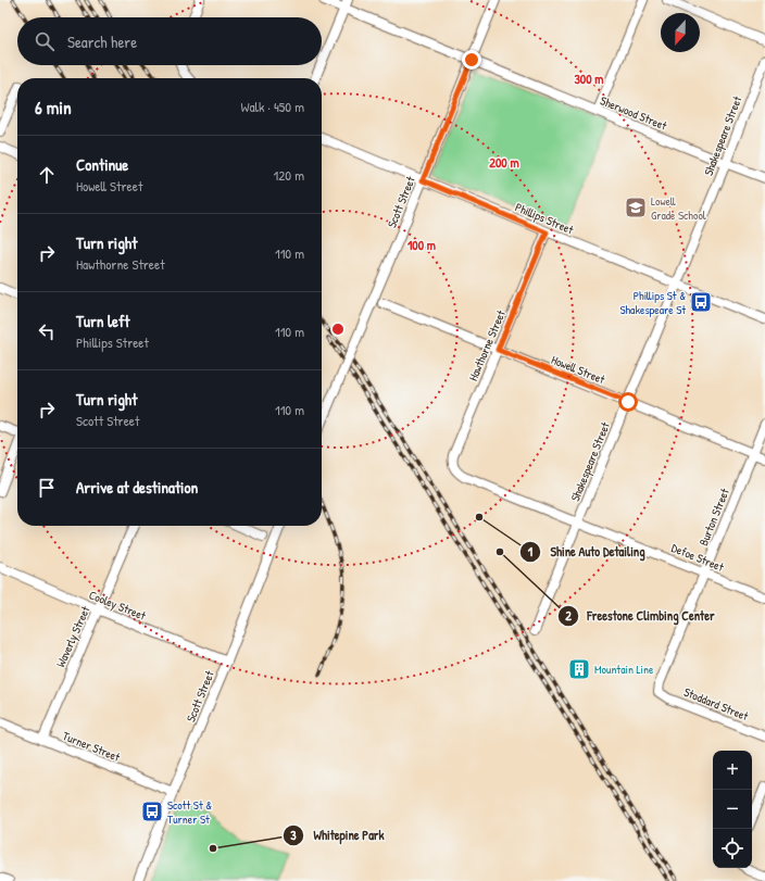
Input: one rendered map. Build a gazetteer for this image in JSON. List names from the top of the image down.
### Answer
{
  "streets": {
    "street": [
      "Sherwood Street",
      "Shakespeare Street",
      "Scott Street",
      "Phillips Street",
      "Hawthorne Street",
      "Howell Street",
      "Burton Street",
      "Defoe Street",
      "Cooley Street",
      "Waverly Street",
      "Stoddard Street",
      "Turner Street"
    ]
  },
  "crossings": [
    ["Sherwood Street", "Shakespeare Street"],
    ["Sherwood Street", "Scott Street"],
    ["Shakespeare Street", "Phillips Street"],
    ["Shakespeare Street", "Howell Street"],
    ["Shakespeare Street", "Defoe Street"],
    ["Scott Street", "Phillips Street"],
    ["Scott Street", "Cooley Street"],
    ["Scott Street", "Turner Street"],
    ["Phillips Street", "Hawthorne Street"],
    ["Hawthorne Street", "Howell Street"],
    ["Hawthorne Street", "Defoe Street"],
    ["Howell Street", "Burton Street"],
    ["Burton Street", "Defoe Street"],
    ["Burton Street", "Stoddard Street"],
    ["Cooley Street", "Waverly Street"],
    ["Waverly Street", "Turner Street"]
  ],
  "places": {
    "school or university": ["Lowell Grade School"],
    "bus stop": ["Phillips St & Shakespeare St", "Scott St & Turner St"],
    "other": ["Shine Auto Detailing", "Freestone Climbing Center", "Whitepine Park"],
    "building": ["Mountain Line"]
  },
  "north": "bottom",
  "page": {
    "search": "Search here",
    "heading": ["6 min", "Walk · 450 m"],
    "list": [
      ["Continue", "Howell Street", "120 m"],
      ["Turn right", "Hawthorne Street", "110 m"],
      ["Turn left", "Phillips Street", "110 m"],
      ["Turn right", "Scott Street", "110 m"],
      "Arrive at destination"
    ],
    "map_buttons": ["+", "−"]
  },
  "rings": ["300 m", "200 m", "100 m"]
}
